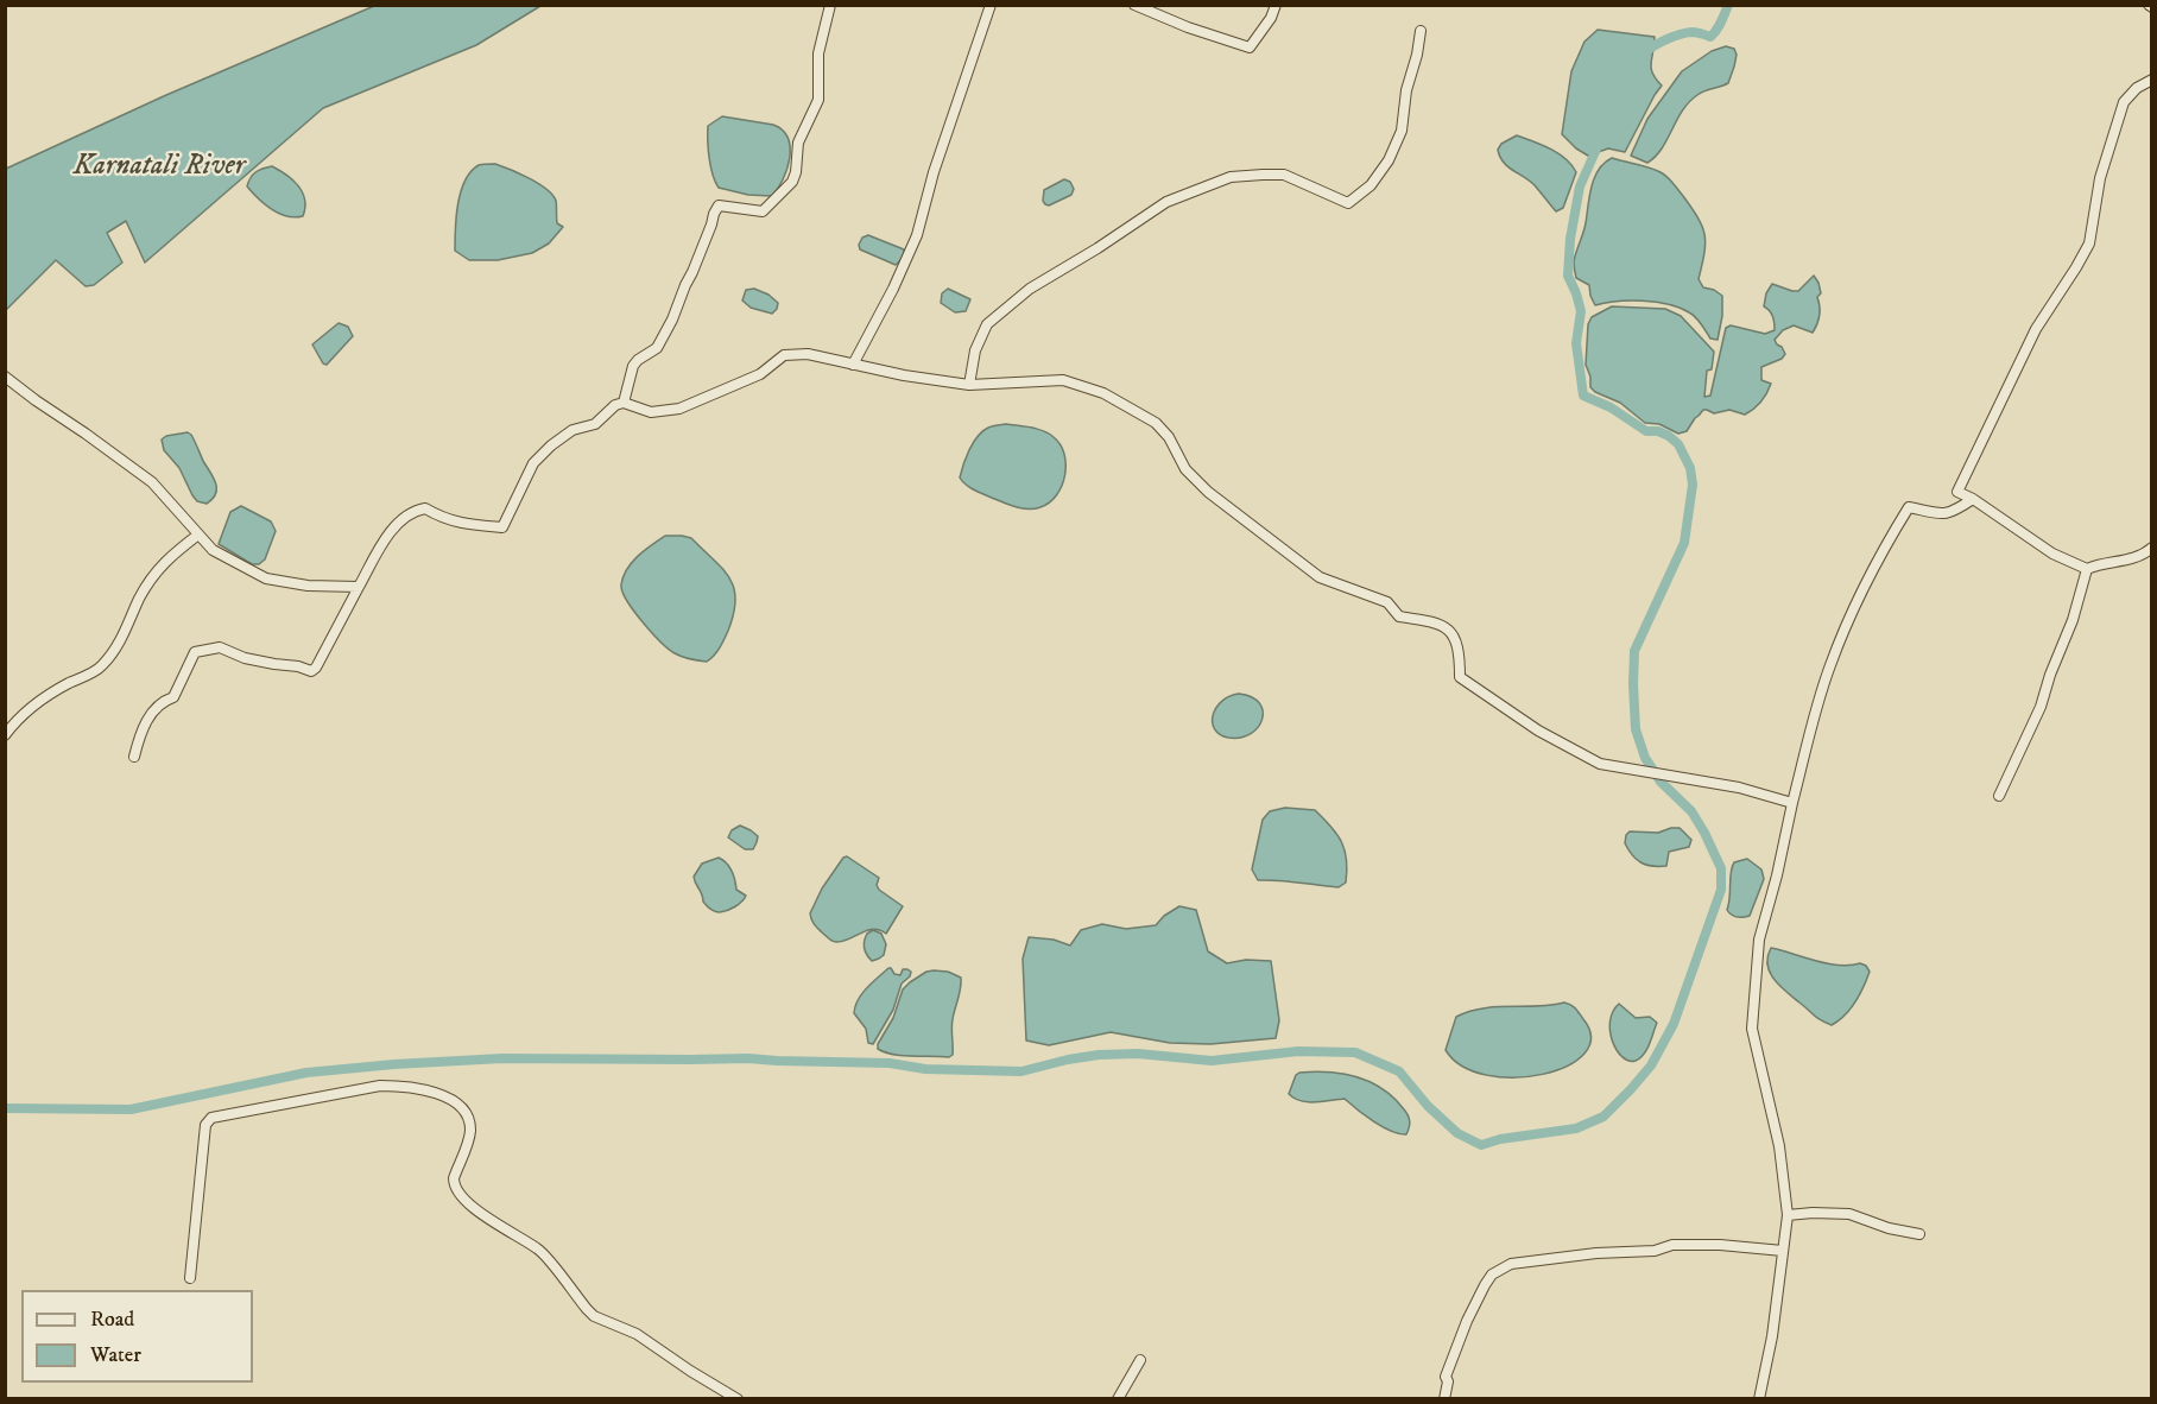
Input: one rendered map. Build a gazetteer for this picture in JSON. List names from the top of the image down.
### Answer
{
  "water": ["Karnatali River"],
  "legend": ["Road", "Water"]
}
